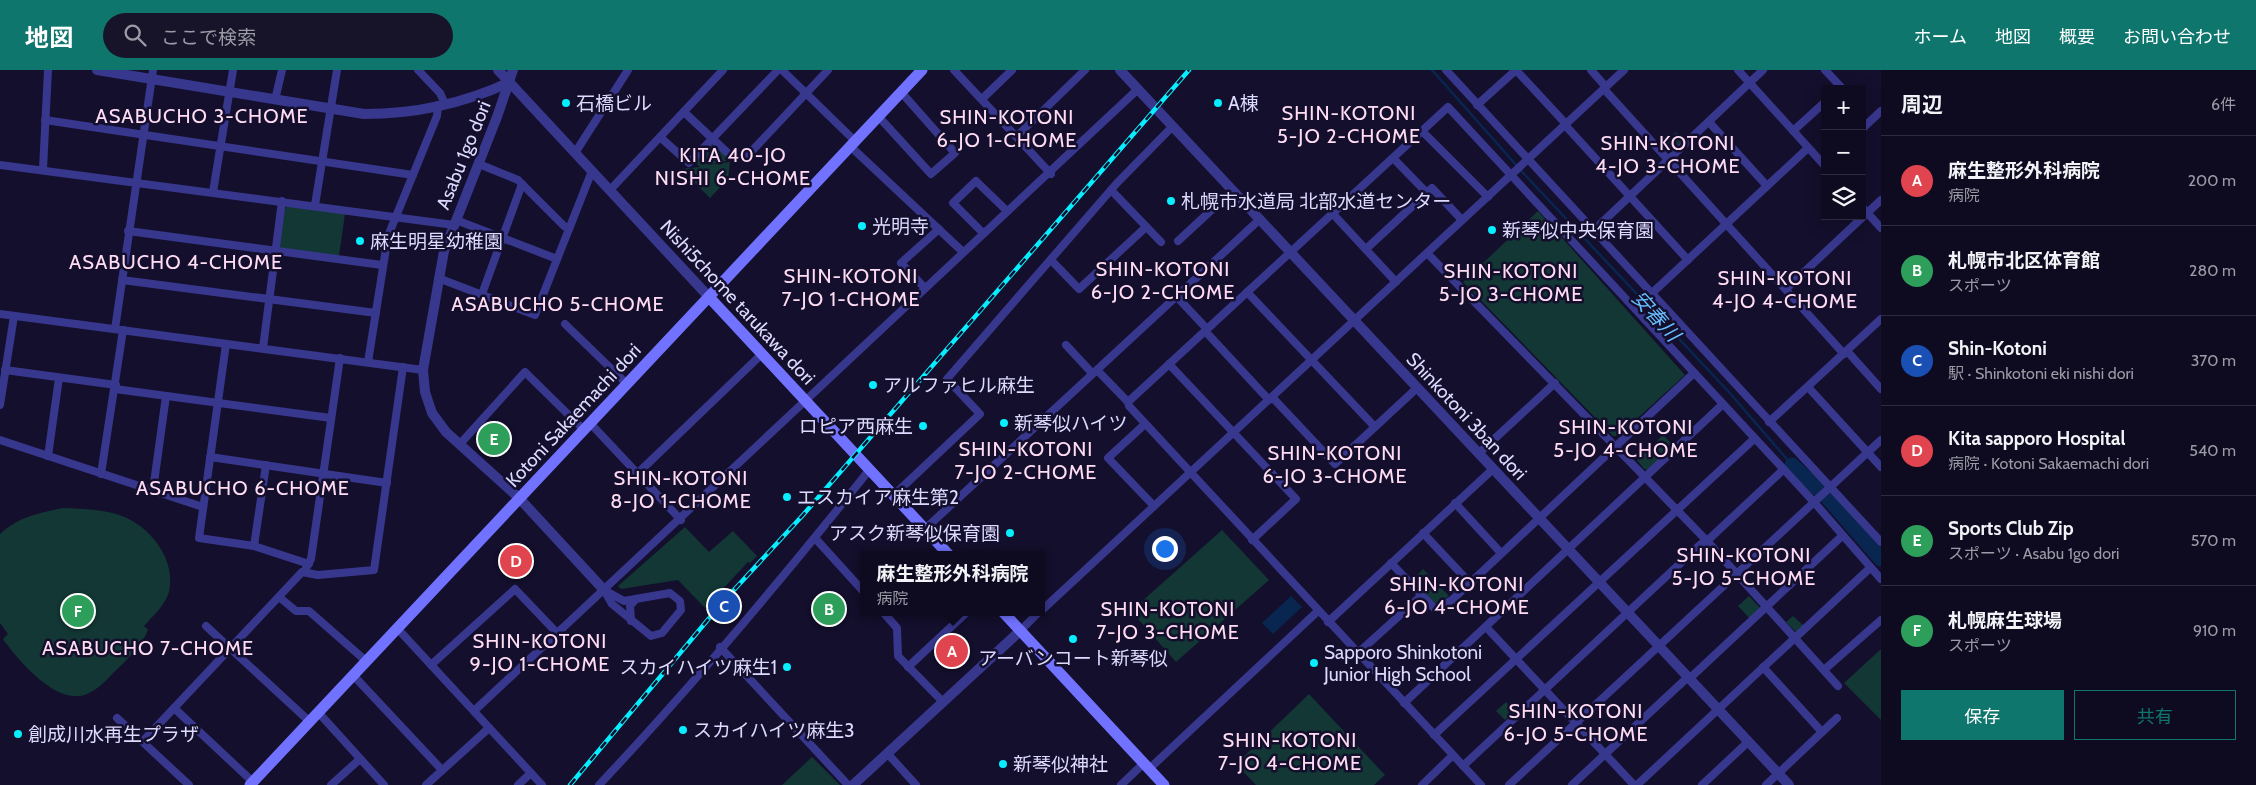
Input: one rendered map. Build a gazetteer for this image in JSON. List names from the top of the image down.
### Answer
{
  "streets": {
    "main road": ["Nishi5chome tarukawa dori", "Kotoni Sakaemachi dori"],
    "street": ["Asabu 1go dori", "Shinkotoni 3ban dori"]
  },
  "crossings": [
    ["Asabu 1go dori", "Nishi5chome tarukawa dori"],
    ["Asabu 1go dori", "Kotoni Sakaemachi dori"],
    ["Nishi5chome tarukawa dori", "Kotoni Sakaemachi dori"]
  ],
  "districts": [
    "SHIN-KOTONI 5-JO 2-CHOME",
    "ASABUCHO 3-CHOME",
    "SHIN-KOTONI 6-JO 1-CHOME",
    "SHIN-KOTONI 4-JO 3-CHOME",
    "KITA 40-JO NISHI 6-CHOME",
    "ASABUCHO 4-CHOME",
    "SHIN-KOTONI 6-JO 2-CHOME",
    "SHIN-KOTONI 5-JO 3-CHOME",
    "SHIN-KOTONI 7-JO 1-CHOME",
    "SHIN-KOTONI 4-JO 4-CHOME",
    "ASABUCHO 5-CHOME",
    "SHIN-KOTONI 5-JO 4-CHOME",
    "SHIN-KOTONI 7-JO 2-CHOME",
    "SHIN-KOTONI 6-JO 3-CHOME",
    "SHIN-KOTONI 8-JO 1-CHOME",
    "ASABUCHO 6-CHOME",
    "SHIN-KOTONI 5-JO 5-CHOME",
    "SHIN-KOTONI 6-JO 4-CHOME",
    "SHIN-KOTONI 7-JO 3-CHOME",
    "SHIN-KOTONI 9-JO 1-CHOME",
    "ASABUCHO 7-CHOME",
    "SHIN-KOTONI 6-JO 5-CHOME",
    "SHIN-KOTONI 7-JO 4-CHOME"
  ],
  "water": ["安春川"],
  "places": [
    "石橋ビル",
    "A棟",
    "札幌市水道局 北部水道センター",
    "光明寺",
    "新琴似中央保育園",
    "麻生明星幼稚園",
    "アルファヒル麻生",
    "新琴似ハイツ",
    "ロピア西麻生",
    "エスカイア麻生第2",
    "アスク新琴似保育園",
    "アーバンコート新琴似",
    "Sapporo Shinkotoni Junior High School",
    "スカイハイツ麻生1",
    "スカイハイツ麻生3",
    "創成川水再生プラザ",
    "新琴似神社"
  ],
  "page": {
    "header": "地図",
    "search": "ここで検索",
    "nav": [
      "ホーム",
      "地図",
      "概要",
      "お問い合わせ"
    ],
    "heading": ["周辺", "6件"],
    "map_buttons": ["+", "−"],
    "list": [
      {
        "mark": "A",
        "name": "麻生整形外科病院",
        "note": "病院",
        "value": "200 m"
      },
      {
        "mark": "B",
        "name": "札幌市北区体育館",
        "note": "スポーツ",
        "value": "280 m"
      },
      {
        "mark": "C",
        "name": "Shin-Kotoni",
        "note": "駅 · Shinkotoni eki nishi dori",
        "value": "370 m"
      },
      {
        "mark": "D",
        "name": "Kita sapporo Hospital",
        "note": "病院 · Kotoni Sakaemachi dori",
        "value": "540 m"
      },
      {
        "mark": "E",
        "name": "Sports Club Zip",
        "note": "スポーツ · Asabu 1go dori",
        "value": "570 m"
      },
      {
        "mark": "F",
        "name": "札幌麻生球場",
        "note": "スポーツ",
        "value": "910 m"
      }
    ],
    "pins": [
      "E",
      "D",
      "C",
      "B",
      "F",
      "A"
    ],
    "popup": ["麻生整形外科病院", "病院"],
    "buttons": ["保存", "共有"]
  }
}
